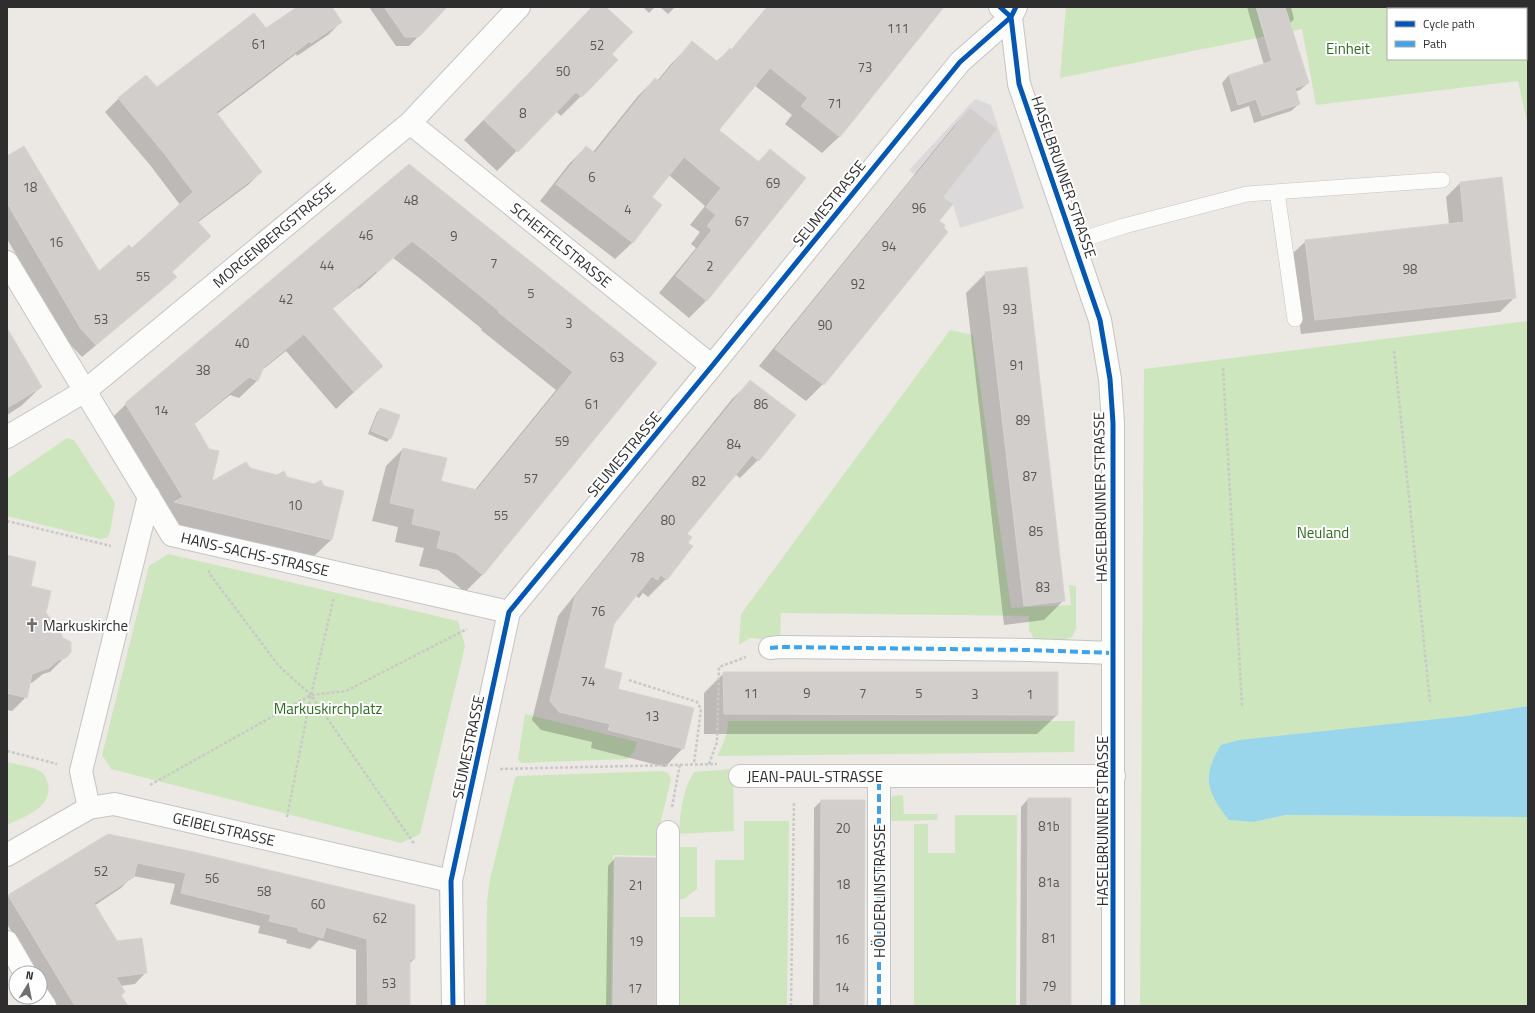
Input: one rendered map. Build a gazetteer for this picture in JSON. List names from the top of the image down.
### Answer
{
  "streets": {
    "street": [
      "HASELBRUNNER STRASSE",
      "SEUMESTRASSE",
      "MORGENBERGSTRASSE",
      "SCHEFFELSTRASSE",
      "HANS-SACHS-STRASSE",
      "JEAN-PAUL-STRASSE",
      "GEIBELSTRASSE",
      "HÖLDERLINSTRASSE"
    ]
  },
  "crossings": [
    ["HASELBRUNNER STRASSE", "SEUMESTRASSE"],
    ["HASELBRUNNER STRASSE", "JEAN-PAUL-STRASSE"],
    ["SEUMESTRASSE", "SCHEFFELSTRASSE"],
    ["SEUMESTRASSE", "HANS-SACHS-STRASSE"],
    ["SEUMESTRASSE", "JEAN-PAUL-STRASSE"],
    ["SEUMESTRASSE", "GEIBELSTRASSE"],
    ["MORGENBERGSTRASSE", "SCHEFFELSTRASSE"],
    ["MORGENBERGSTRASSE", "HANS-SACHS-STRASSE"],
    ["JEAN-PAUL-STRASSE", "HÖLDERLINSTRASSE"]
  ],
  "parks": ["Einheit", "Neuland", "Markuskirchplatz"],
  "places": {
    "church": ["Markuskirche"]
  },
  "house_numbers": [
    "111",
    "61",
    "52",
    "73",
    "50",
    "71",
    "8",
    "6",
    "69",
    "18",
    "48",
    "96",
    "4",
    "67",
    "46",
    "9",
    "16",
    "94",
    "7",
    "44",
    "2",
    "98",
    "55",
    "92",
    "5",
    "42",
    "93",
    "53",
    "3",
    "90",
    "40",
    "63",
    "91",
    "38",
    "61",
    "86",
    "14",
    "89",
    "59",
    "84",
    "87",
    "57",
    "82",
    "10",
    "55",
    "80",
    "85",
    "78",
    "83",
    "76",
    "74",
    "11",
    "9",
    "7",
    "5",
    "3",
    "1",
    "13",
    "81b",
    "20",
    "52",
    "56",
    "81a",
    "18",
    "21",
    "58",
    "60",
    "62",
    "81",
    "16",
    "19",
    "53",
    "79",
    "14",
    "17"
  ],
  "legend": ["Cycle path", "Path"],
  "north": "top"
}
